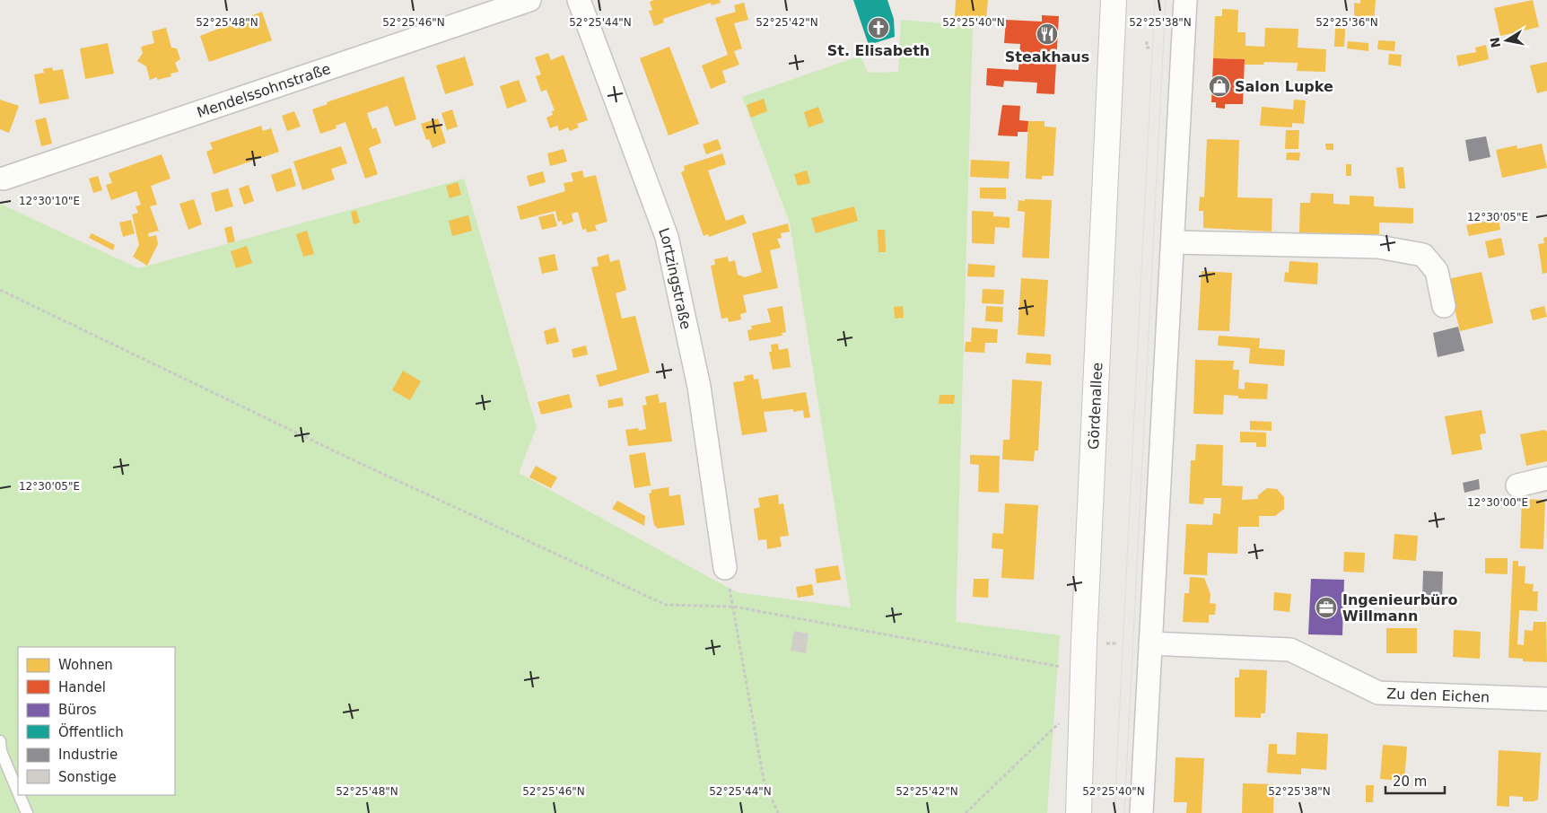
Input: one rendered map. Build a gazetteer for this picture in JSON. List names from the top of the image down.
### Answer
{
  "streets": {
    "street": [
      "Mendelssohnstraße",
      "Lortzingstraße",
      "Gördenallee",
      "Zu den Eichen"
    ]
  },
  "places": {
    "church": ["St. Elisabeth"],
    "restaurant": ["Steakhaus"],
    "shop": ["Salon Lupke"],
    "office": ["Ingenieurbüro Willmann"]
  },
  "legend": [
    "Wohnen",
    "Handel",
    "Büros",
    "Öffentlich",
    "Industrie",
    "Sonstige"
  ],
  "scale_bar": "20 m",
  "north": "left",
  "coordinates": [
    "52°25'48\"N",
    "52°25'46\"N",
    "52°25'44\"N",
    "52°25'42\"N",
    "52°25'40\"N",
    "52°25'38\"N",
    "52°25'36\"N",
    "12°30'10\"E",
    "12°30'05\"E",
    "12°30'00\"E"
  ]
}
